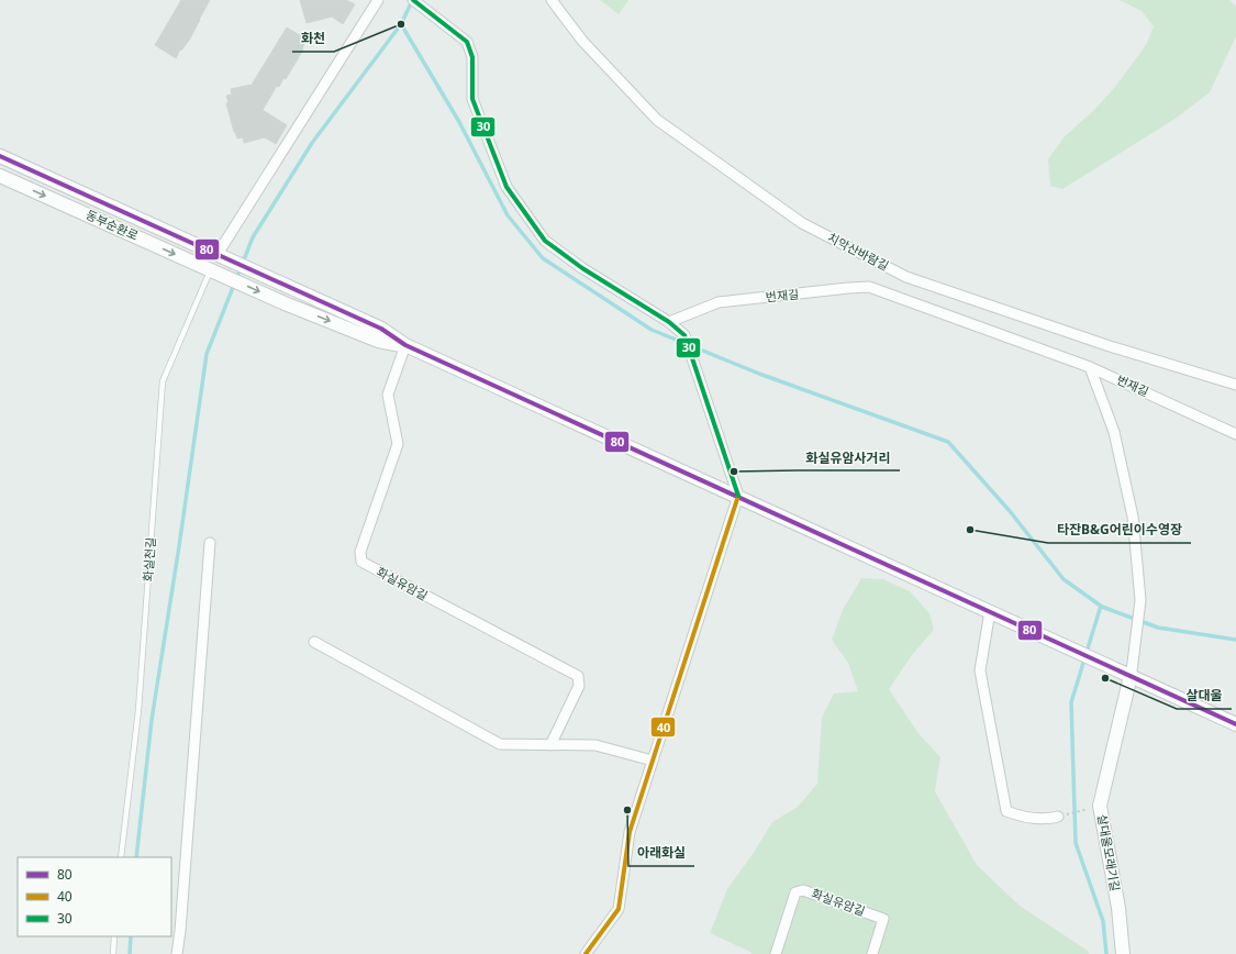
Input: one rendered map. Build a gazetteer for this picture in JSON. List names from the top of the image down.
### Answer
{
  "streets": {
    "street": [
      "동부순환로",
      "치악산바람길",
      "번재길",
      "화실유암길",
      "살대울모래기길"
    ],
    "lane": ["화실천길"]
  },
  "crossings": [
    ["동부순환로", "화실천길"],
    ["동부순환로", "화실유암길"]
  ],
  "places": [
    "화천",
    "화실유암사거리",
    "타잔B&G어린이수영장",
    "살대울",
    "아래화실"
  ],
  "lines": ["transit line 30", "transit line 80", "transit line 40"],
  "legend": ["80", "40", "30"]
}
